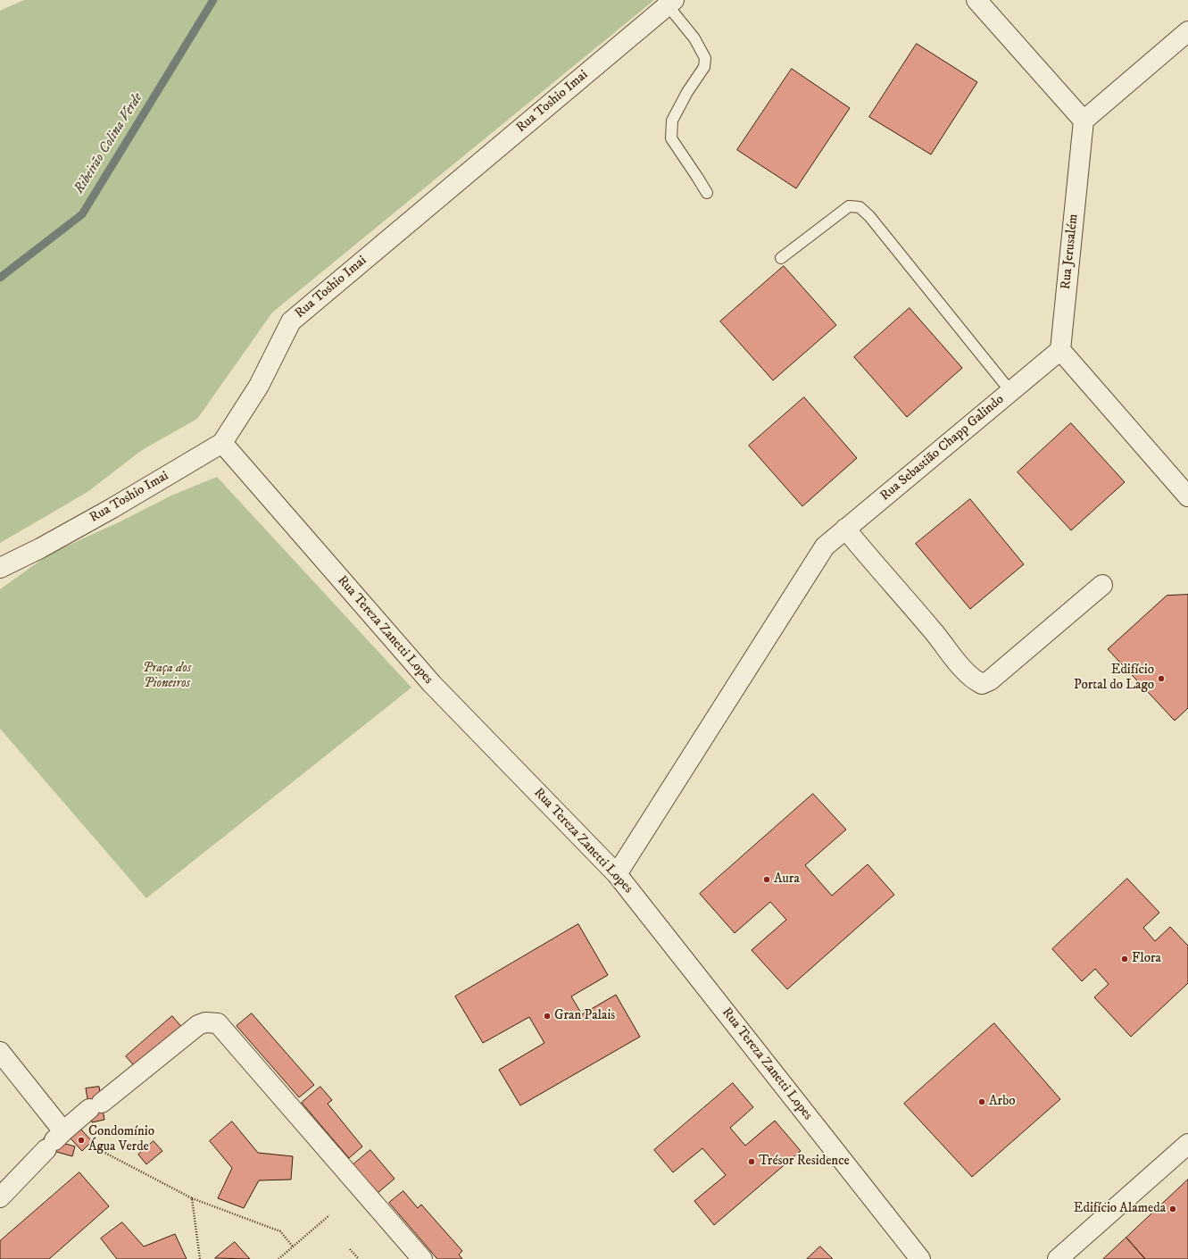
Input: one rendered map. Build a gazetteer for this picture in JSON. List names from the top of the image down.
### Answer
{
  "streets": {
    "street": [
      "Rua Toshio Imai",
      "Rua Jerusalém",
      "Rua Sebastião Chapp Galindo",
      "Rua Tereza Zanetti Lopes"
    ]
  },
  "crossings": [
    ["Rua Toshio Imai", "Rua Tereza Zanetti Lopes"],
    ["Rua Jerusalém", "Rua Sebastião Chapp Galindo"],
    ["Rua Sebastião Chapp Galindo", "Rua Tereza Zanetti Lopes"]
  ],
  "water": ["Ribeirão Colina Verde"],
  "parks": ["Praça dos Pioneiros"],
  "places": [
    "Edifício Portal do Lago",
    "Aura",
    "Flora",
    "Gran Palais",
    "Arbo",
    "Condomínio Água Verde",
    "Trésor Residence",
    "Edifício Alameda"
  ]
}
